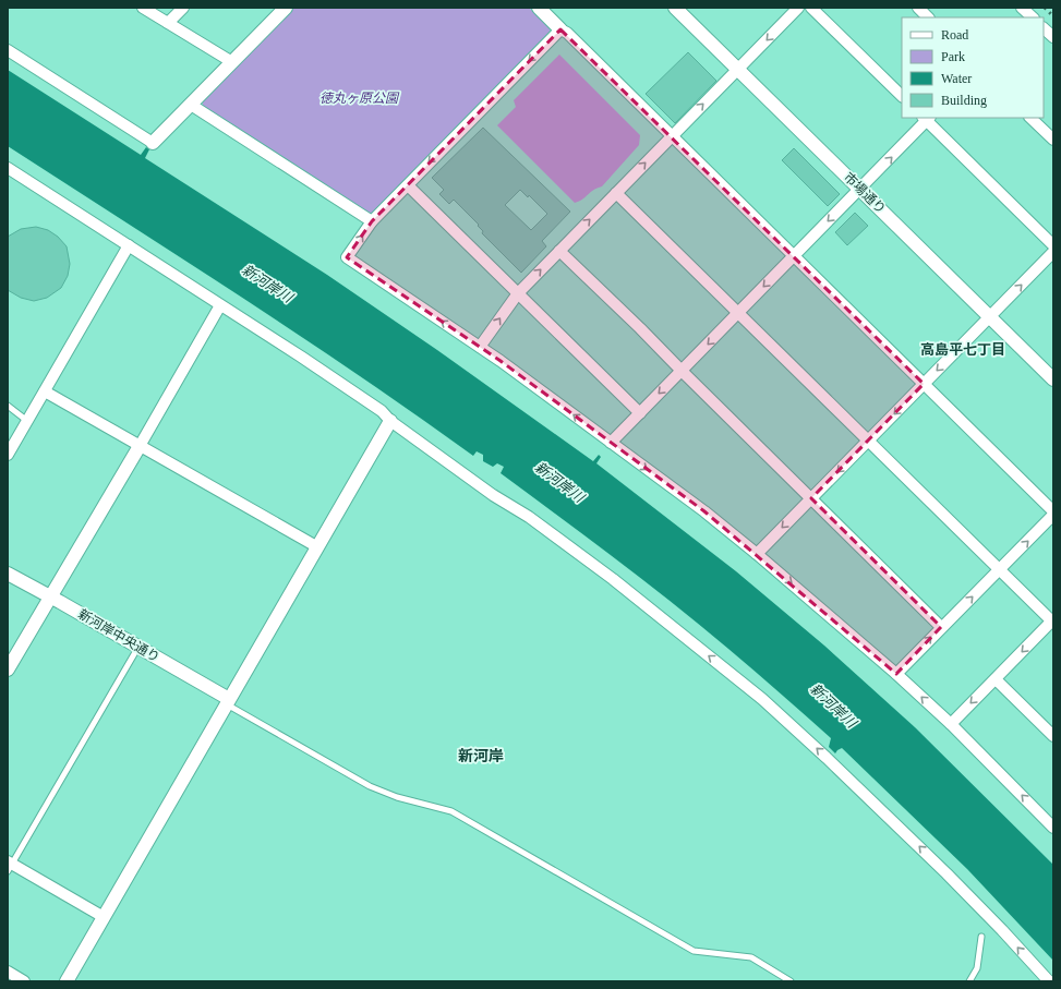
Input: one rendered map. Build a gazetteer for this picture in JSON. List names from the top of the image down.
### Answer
{
  "streets": {
    "street": ["市場通り", "新河岸中央通り"]
  },
  "districts": ["高島平七丁目", "新河岸"],
  "water": ["新河岸川"],
  "parks": ["徳丸ヶ原公園"],
  "legend": [
    "Road",
    "Park",
    "Water",
    "Building"
  ]
}
